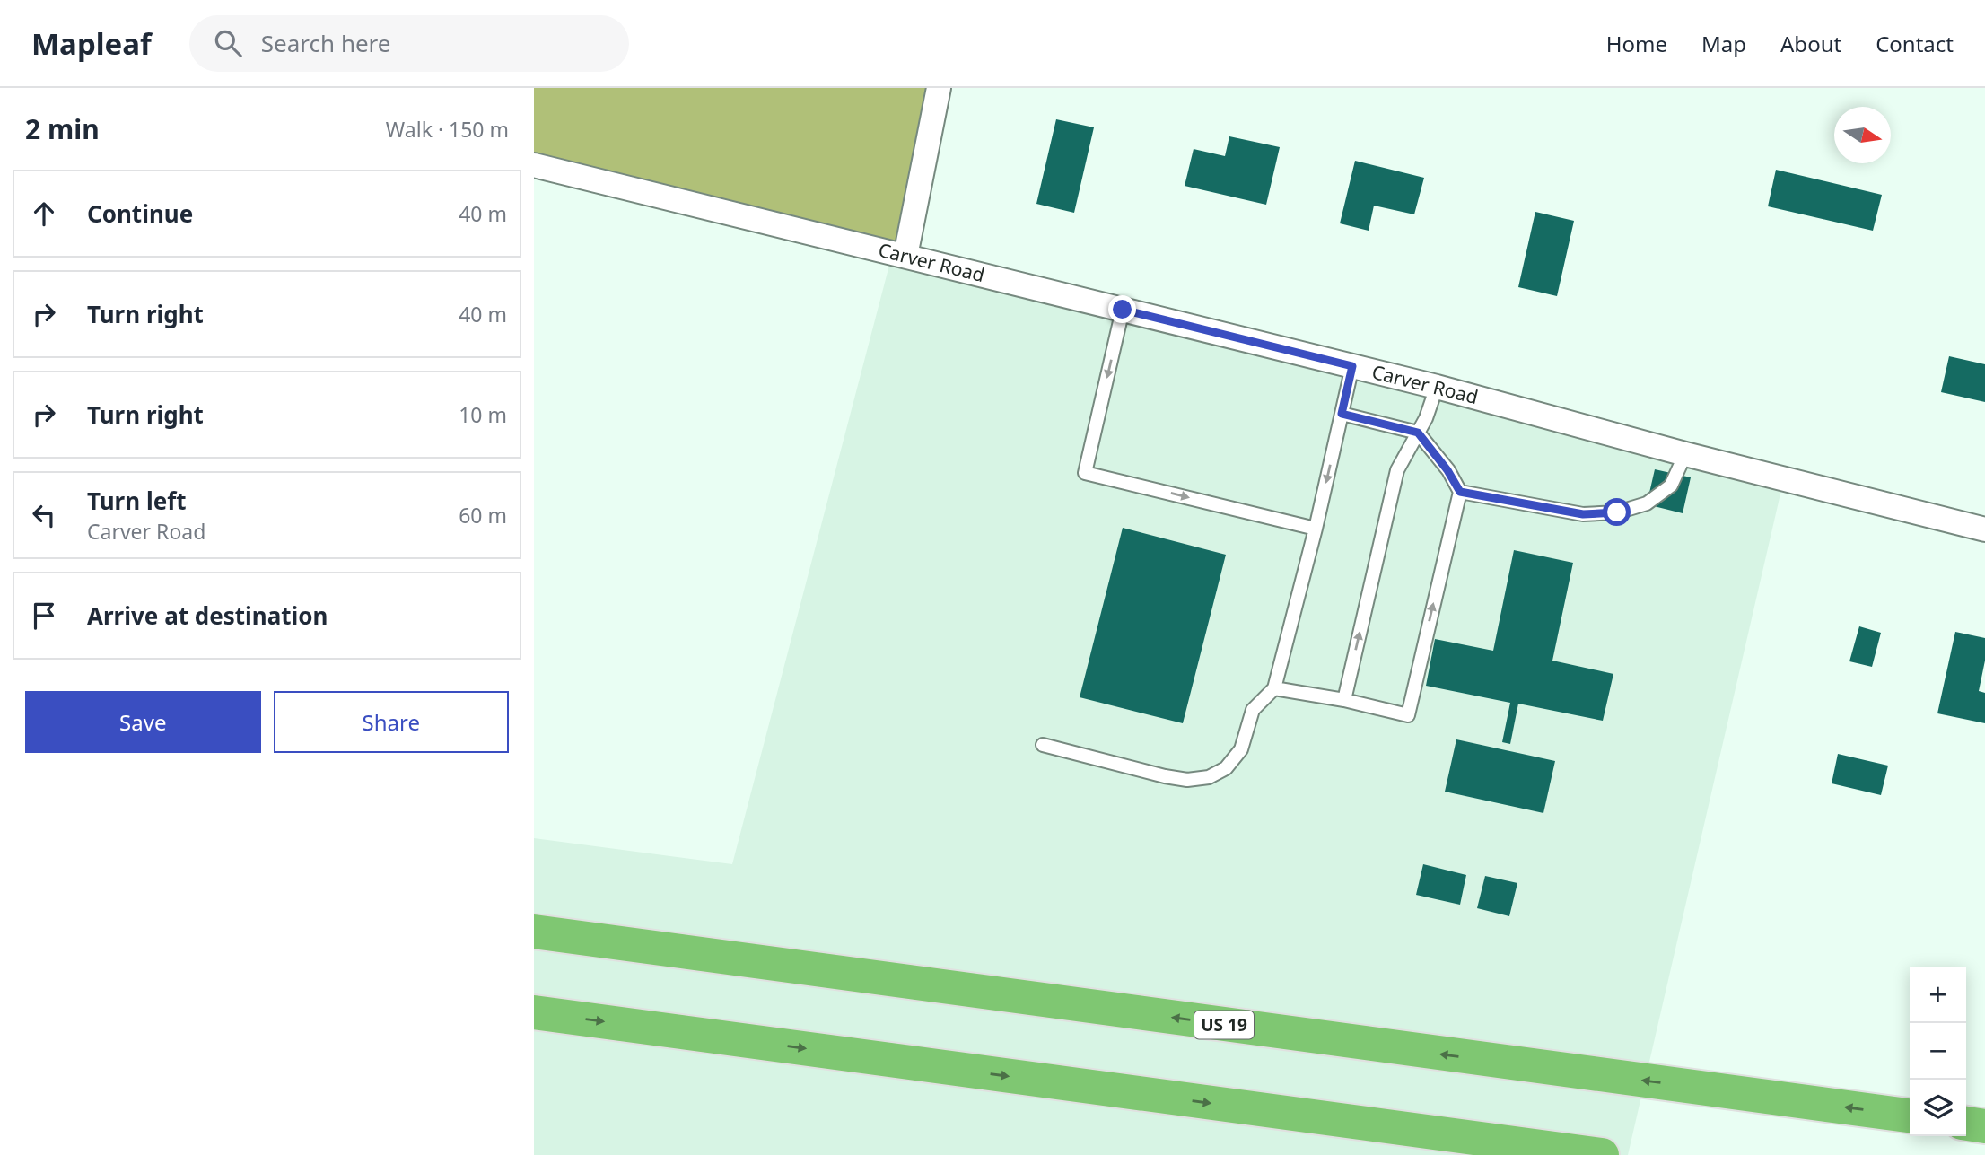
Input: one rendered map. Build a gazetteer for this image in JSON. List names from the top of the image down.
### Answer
{
  "streets": {
    "highway": ["US 19"],
    "street": ["Carver Road"]
  },
  "north": "right",
  "page": {
    "header": "Mapleaf",
    "search": "Search here",
    "nav": [
      "Home",
      "Map",
      "About",
      "Contact"
    ],
    "heading": ["2 min", "Walk · 150 m"],
    "list": [
      ["Continue", "40 m"],
      ["Turn right", "40 m"],
      ["Turn right", "10 m"],
      ["Turn left", "Carver Road", "60 m"],
      "Arrive at destination"
    ],
    "buttons": ["Save", "Share"],
    "map_buttons": ["+", "−"]
  }
}
